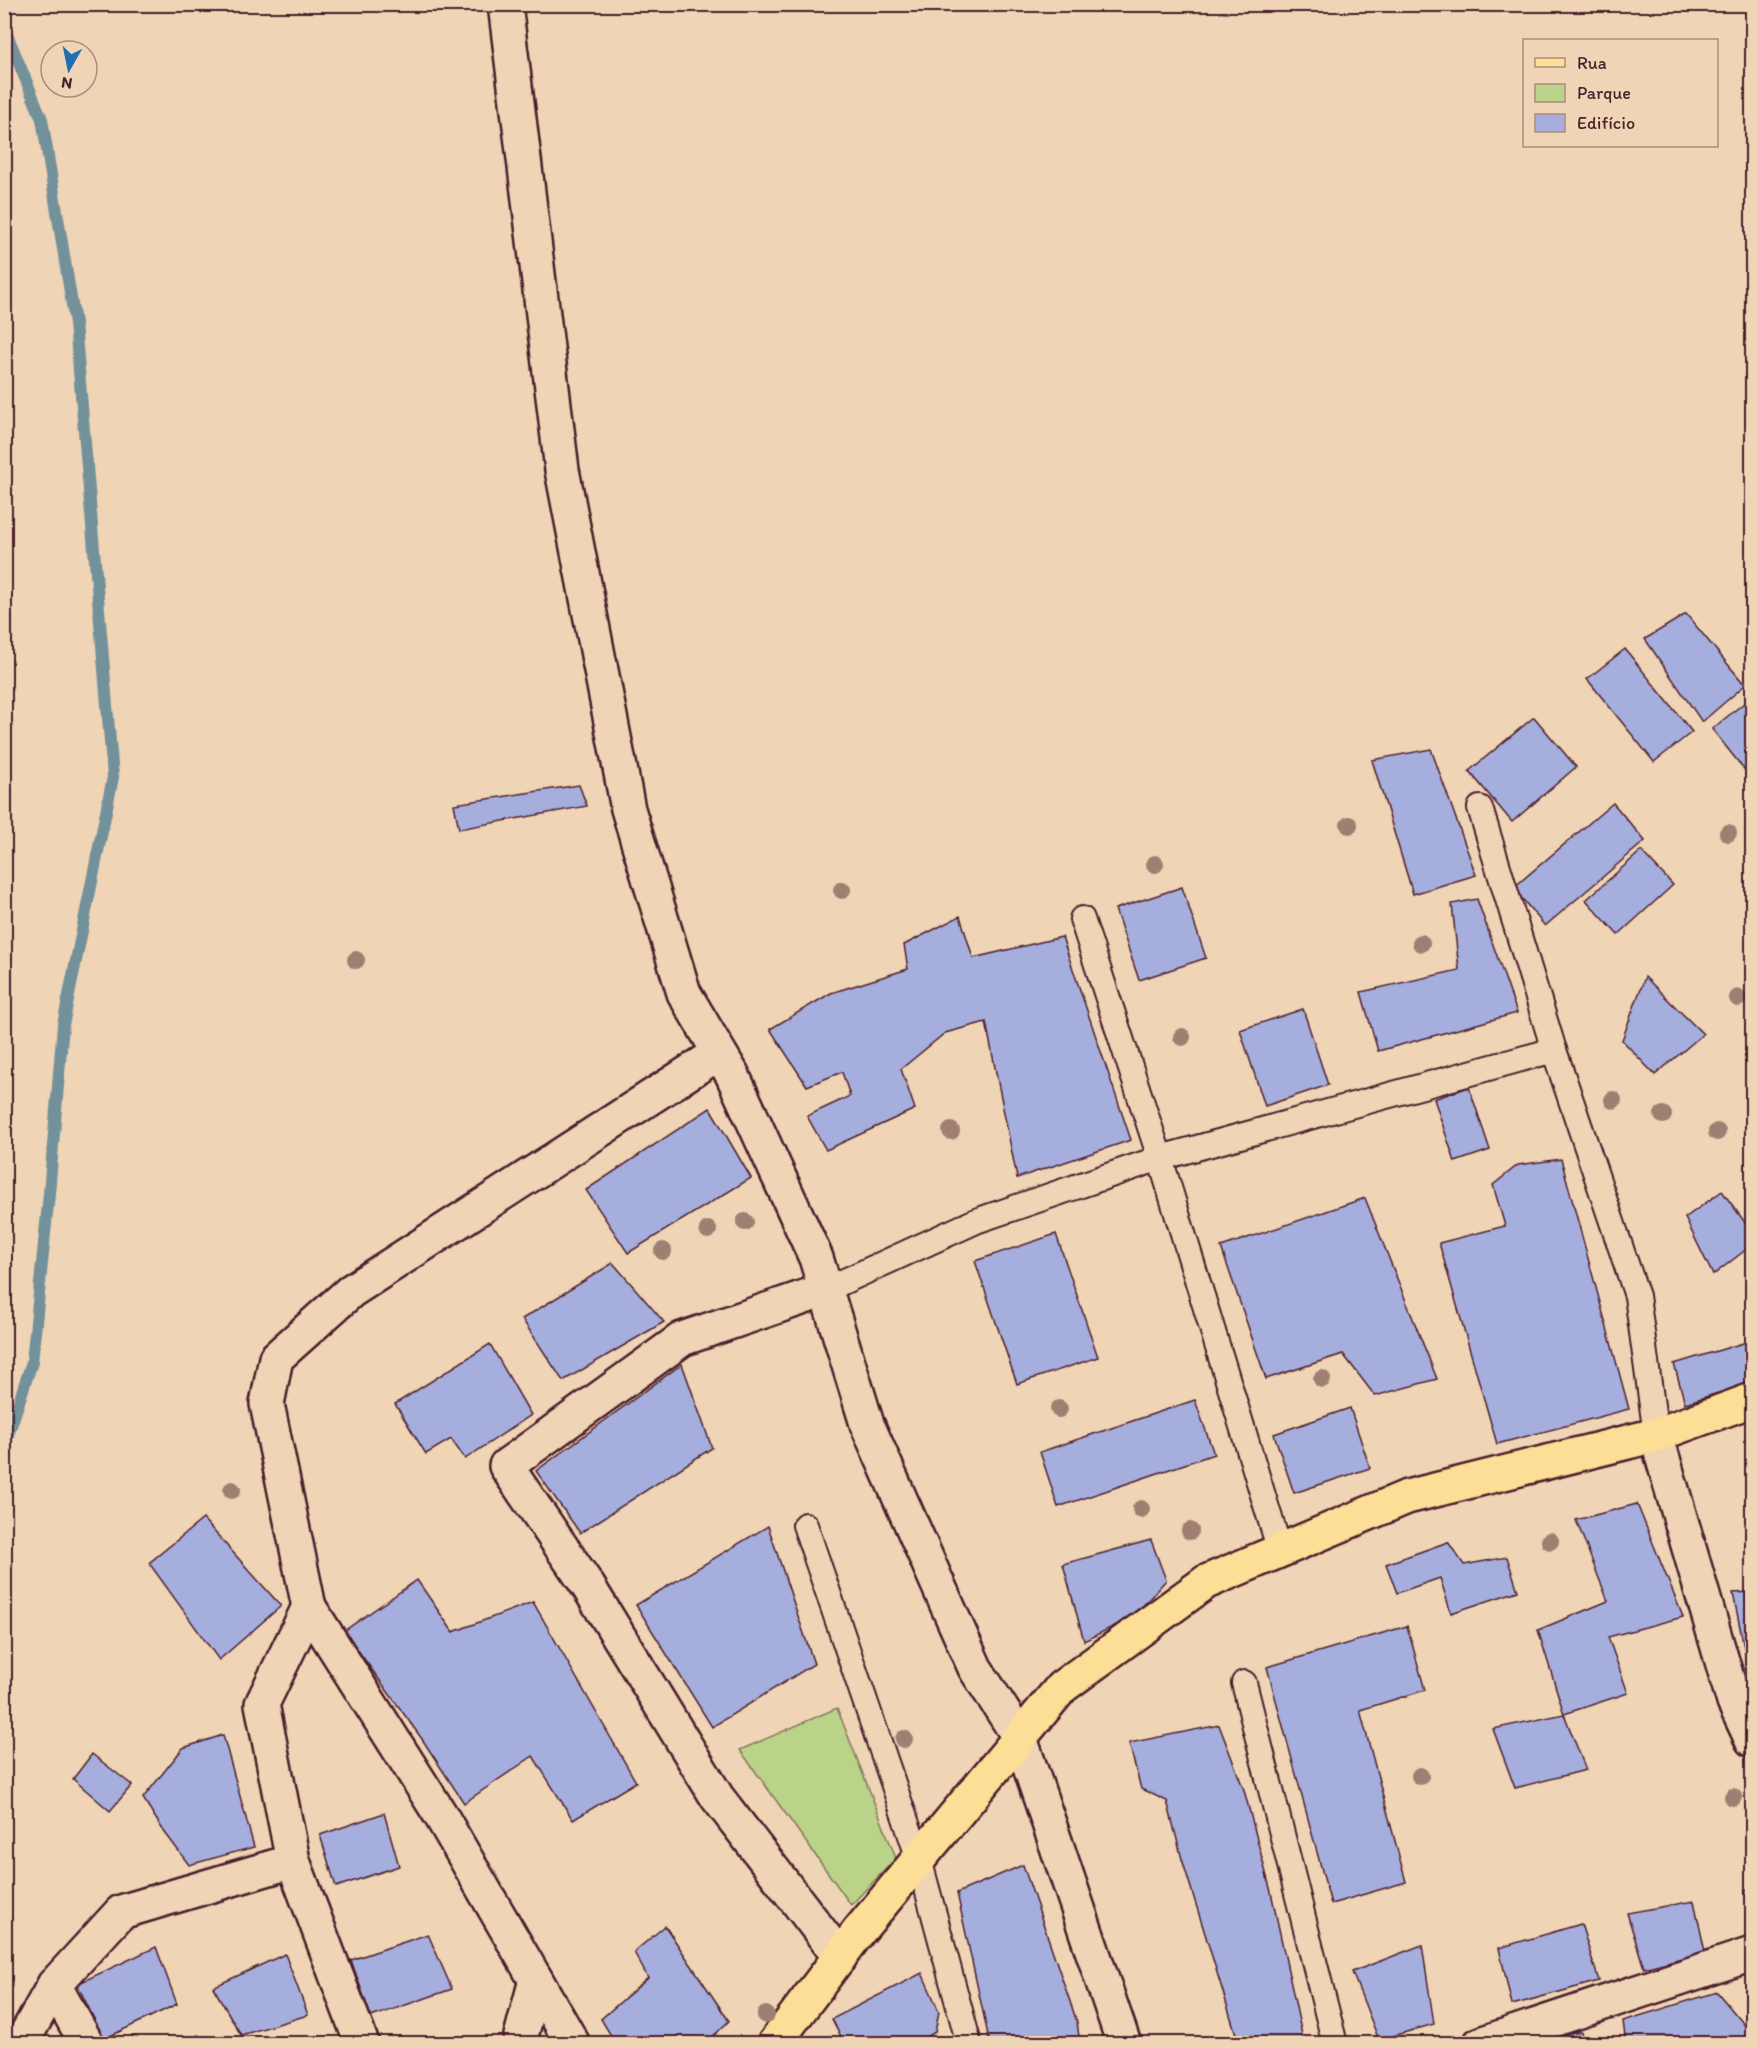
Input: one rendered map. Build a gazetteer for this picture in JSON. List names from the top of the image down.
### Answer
{
  "legend": ["Rua", "Parque", "Edifício"],
  "north": "bottom"
}
